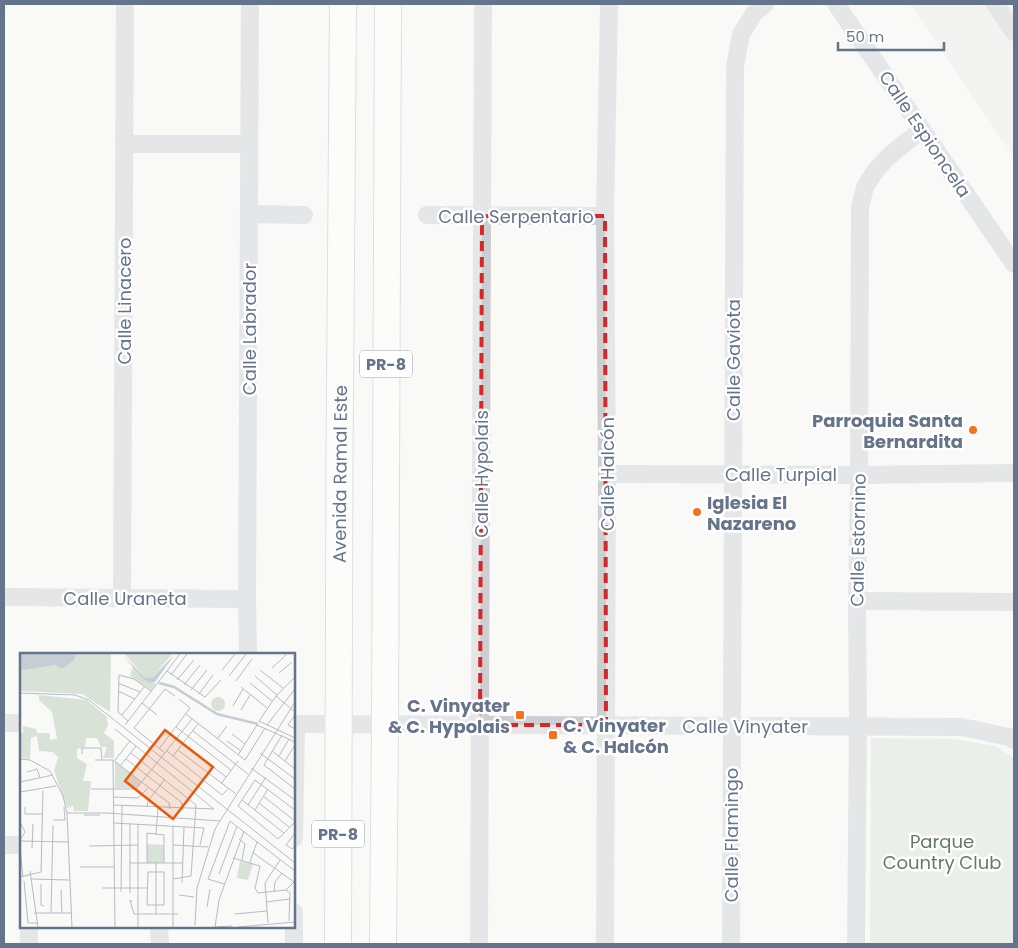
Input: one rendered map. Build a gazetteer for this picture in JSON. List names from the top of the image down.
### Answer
{
  "streets": {
    "main road": ["PR-8", "Avenida Ramal Este"],
    "street": [
      "Calle Espioncela",
      "Calle Serpentario",
      "Calle Linacero",
      "Calle Labrador",
      "Calle Gaviota",
      "Calle Hypolais",
      "Calle Halcón",
      "Calle Turpial",
      "Calle Estornino",
      "Calle Uraneta",
      "Calle Vinyater",
      "Calle Flamingo"
    ]
  },
  "crossings": [
    ["Calle Espioncela", "Calle Estornino"],
    ["Calle Serpentario", "Calle Hypolais"],
    ["Calle Serpentario", "Calle Halcón"],
    ["Calle Linacero", "Calle Uraneta"],
    ["Calle Labrador", "Calle Uraneta"],
    ["Calle Gaviota", "Calle Turpial"],
    ["Calle Gaviota", "Calle Vinyater"],
    ["Calle Gaviota", "Calle Flamingo"],
    ["PR-8", "Calle Vinyater"],
    ["Avenida Ramal Este", "Calle Vinyater"],
    ["Calle Hypolais", "Calle Vinyater"],
    ["Calle Halcón", "Calle Turpial"],
    ["Calle Halcón", "Calle Vinyater"],
    ["Calle Turpial", "Calle Estornino"],
    ["Calle Estornino", "Calle Vinyater"],
    ["Calle Vinyater", "Calle Flamingo"]
  ],
  "parks": ["Parque Country Club"],
  "places": {
    "other": ["Parroquia Santa Bernardita", "Iglesia El Nazareno"],
    "transit": ["C. Vinyater & C. Hypolais", "C. Vinyater & C. Halcón"]
  },
  "scale_bar": "50 m"
}
